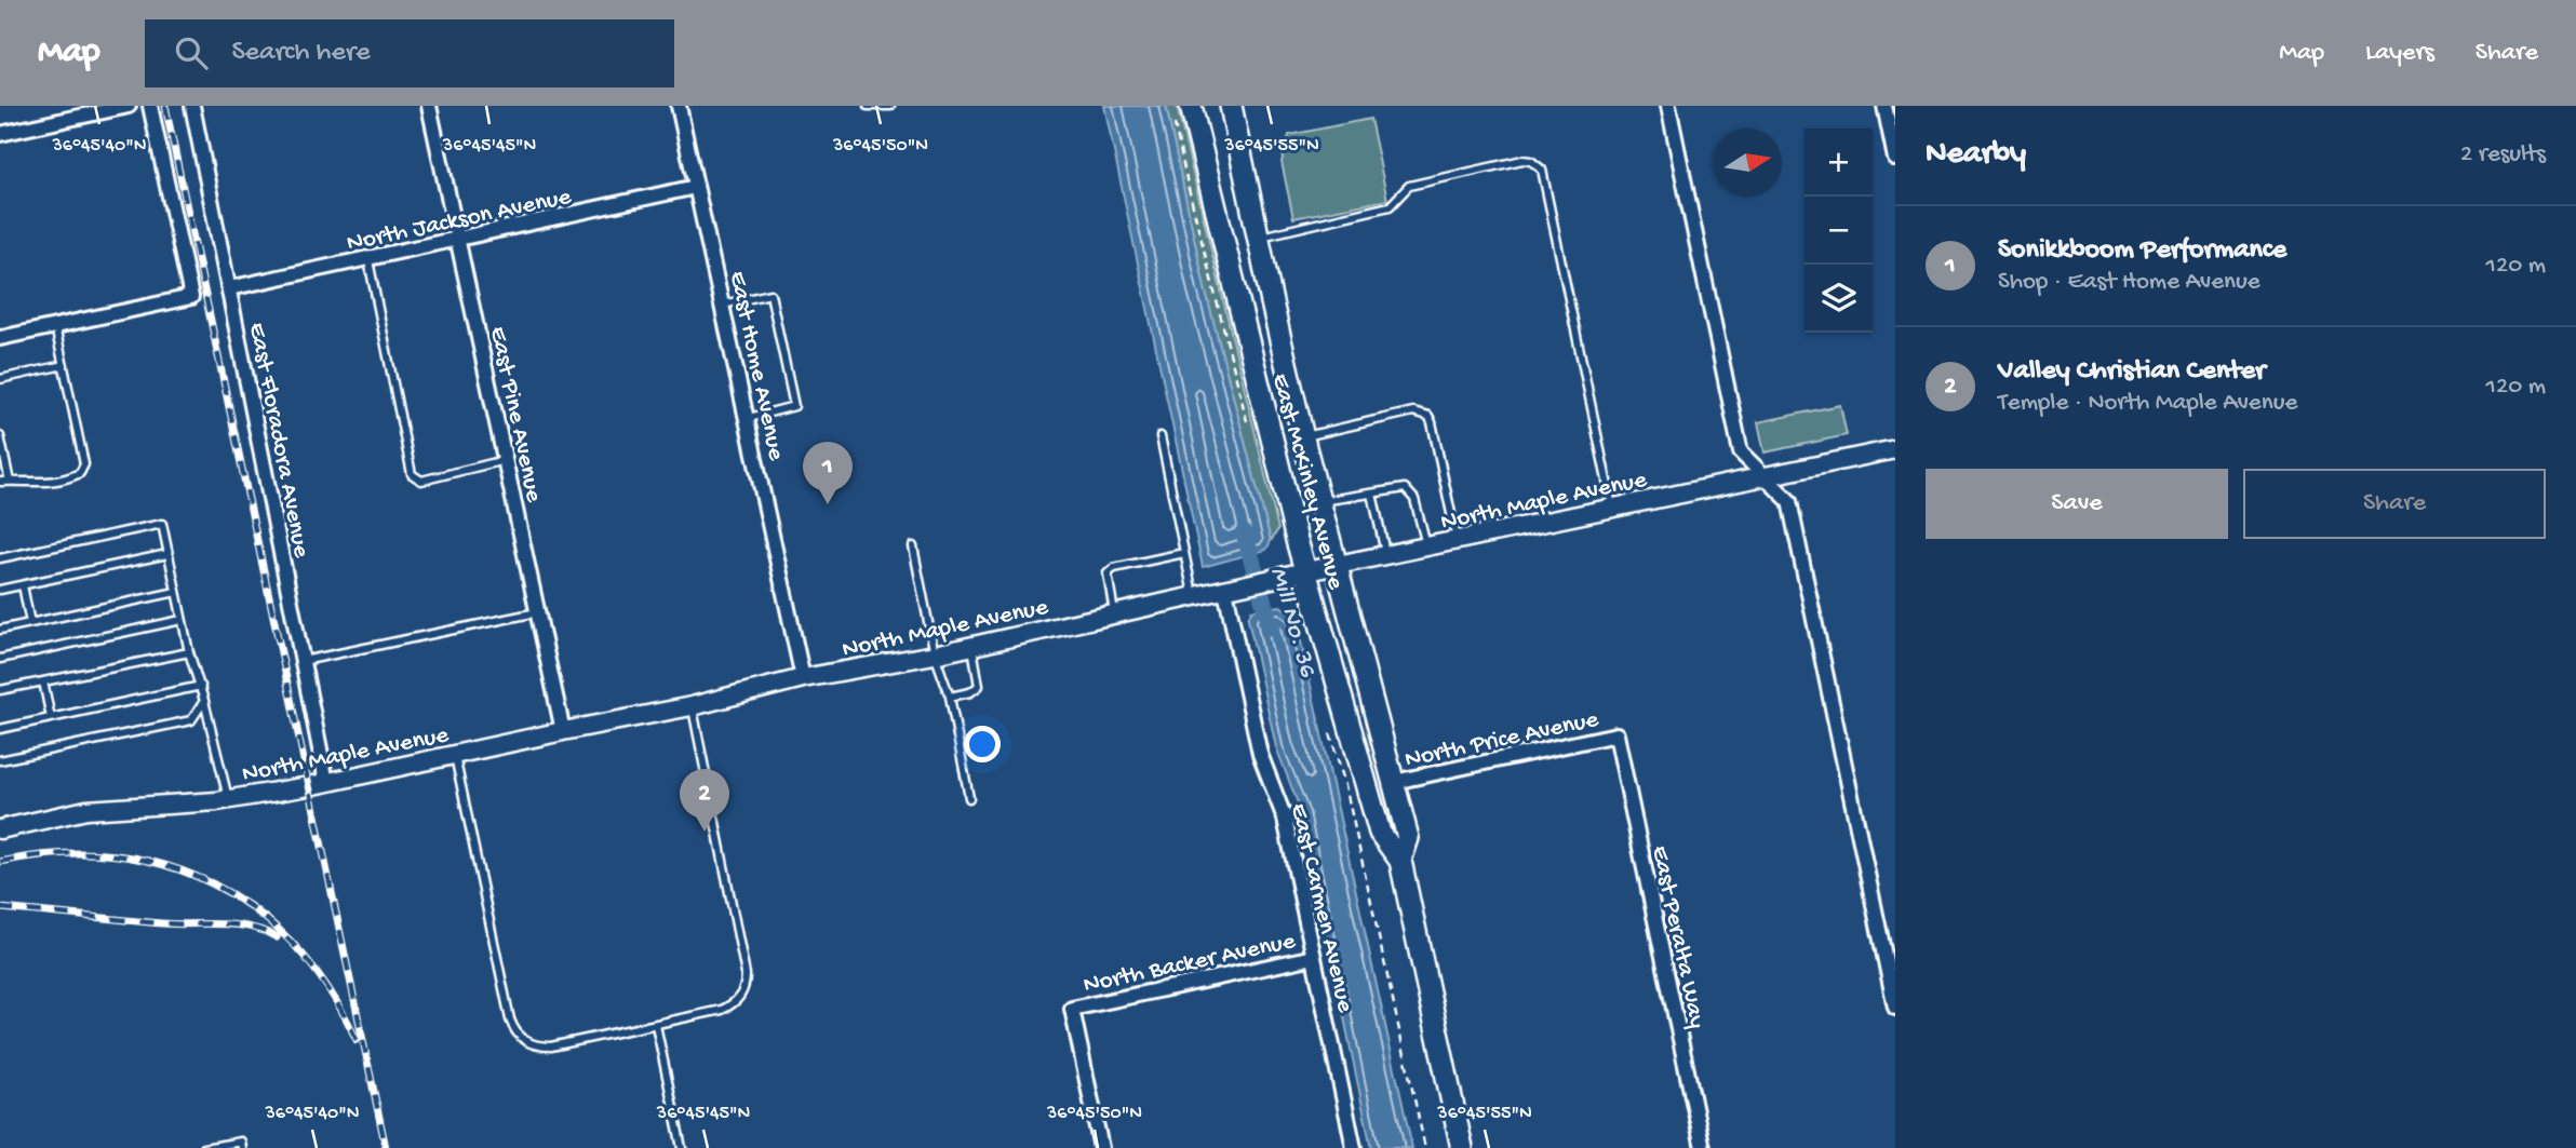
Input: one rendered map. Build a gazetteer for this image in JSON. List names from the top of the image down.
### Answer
{
  "streets": {
    "main road": ["East McKinley Avenue"],
    "street": [
      "North Jackson Avenue",
      "East Home Avenue",
      "East Pine Avenue",
      "East Floradora Avenue",
      "North Maple Avenue",
      "North Price Avenue",
      "East Carmen Avenue",
      "East Peralta Way",
      "North Backer Avenue"
    ]
  },
  "crossings": [
    ["North Jackson Avenue", "East Home Avenue"],
    ["North Jackson Avenue", "East Pine Avenue"],
    ["North Jackson Avenue", "East Floradora Avenue"],
    ["East Home Avenue", "North Maple Avenue"],
    ["East Pine Avenue", "North Maple Avenue"],
    ["East Floradora Avenue", "North Maple Avenue"],
    ["East McKinley Avenue", "North Maple Avenue"],
    ["East McKinley Avenue", "North Price Avenue"],
    ["North Maple Avenue", "East Carmen Avenue"],
    ["North Price Avenue", "East Peralta Way"],
    ["East Carmen Avenue", "North Backer Avenue"]
  ],
  "water": ["Mill No. 36"],
  "north": "right",
  "page": {
    "header": "Map",
    "search": "Search here",
    "nav": ["Map", "Layers", "Share"],
    "heading": ["Nearby", "2 results"],
    "map_buttons": ["+", "−"],
    "list": [
      {
        "mark": "1",
        "name": "Sonikkboom Performance",
        "note": "Shop · East Home Avenue",
        "value": "120 m"
      },
      {
        "mark": "2",
        "name": "Valley Christian Center",
        "note": "Temple · North Maple Avenue",
        "value": "120 m"
      }
    ],
    "pins": ["1", "2"],
    "buttons": ["Save", "Share"]
  },
  "coordinates": [
    "36°45'40\"N",
    "36°45'45\"N",
    "36°45'50\"N",
    "36°45'55\"N"
  ]
}
